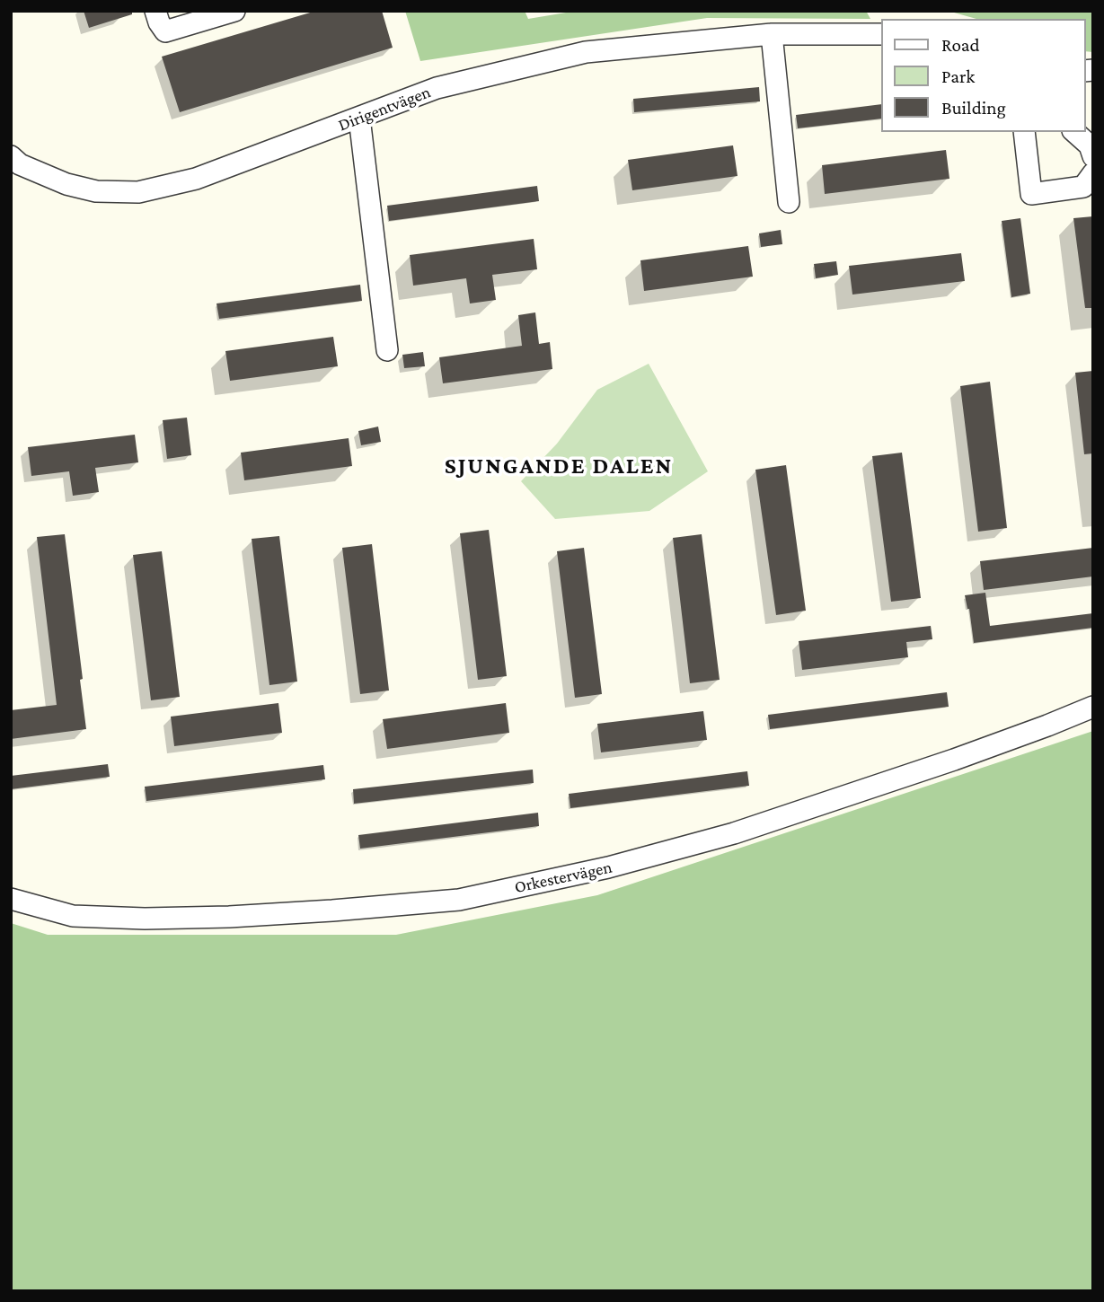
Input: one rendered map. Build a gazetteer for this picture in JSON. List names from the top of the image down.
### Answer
{
  "streets": {
    "street": ["Dirigentvägen", "Orkestervägen"]
  },
  "districts": ["SJUNGANDE DALEN"],
  "legend": ["Road", "Park", "Building"]
}
